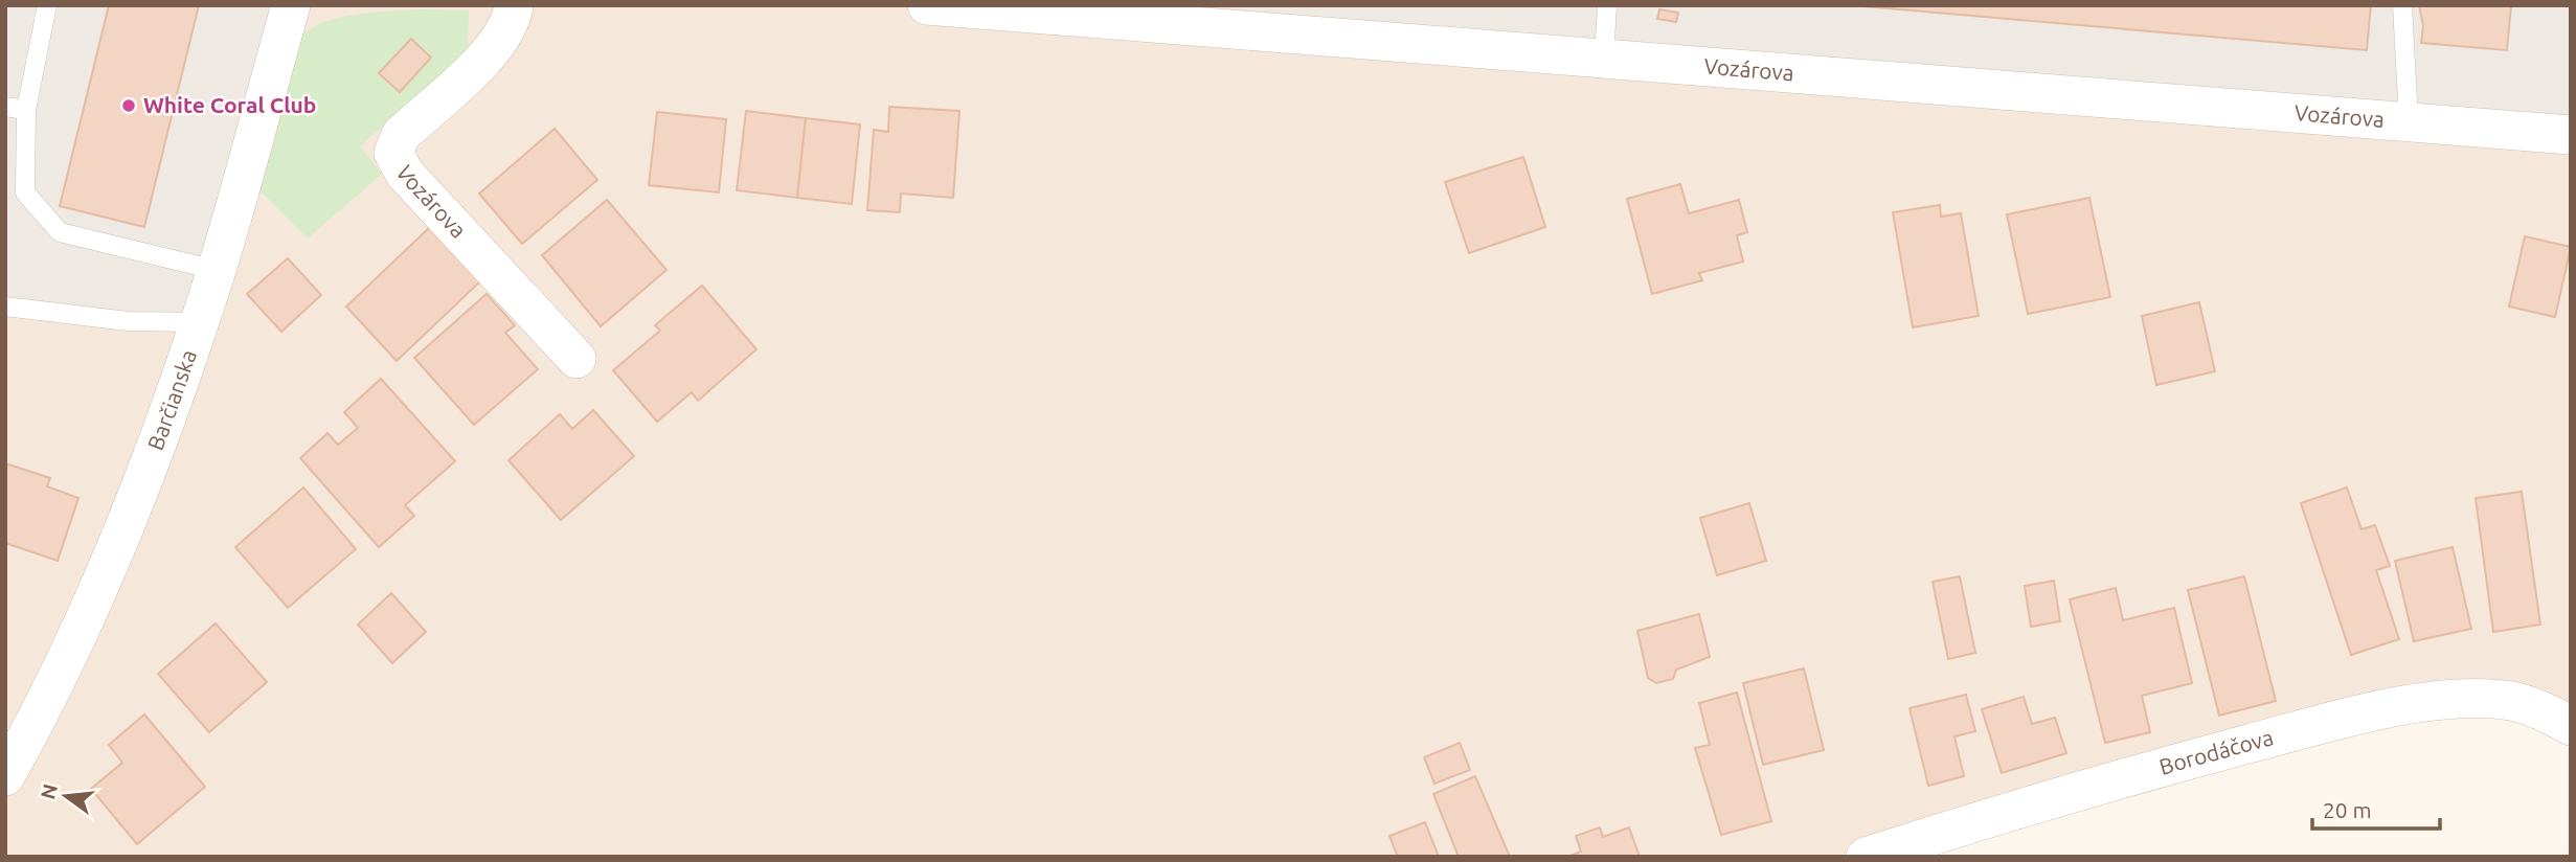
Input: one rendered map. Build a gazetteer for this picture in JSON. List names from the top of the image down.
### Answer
{
  "streets": {
    "street": ["Vozárova", "Barčianska", "Borodáčova"]
  },
  "places": ["White Coral Club"],
  "scale_bar": "20 m",
  "north": "left"
}
